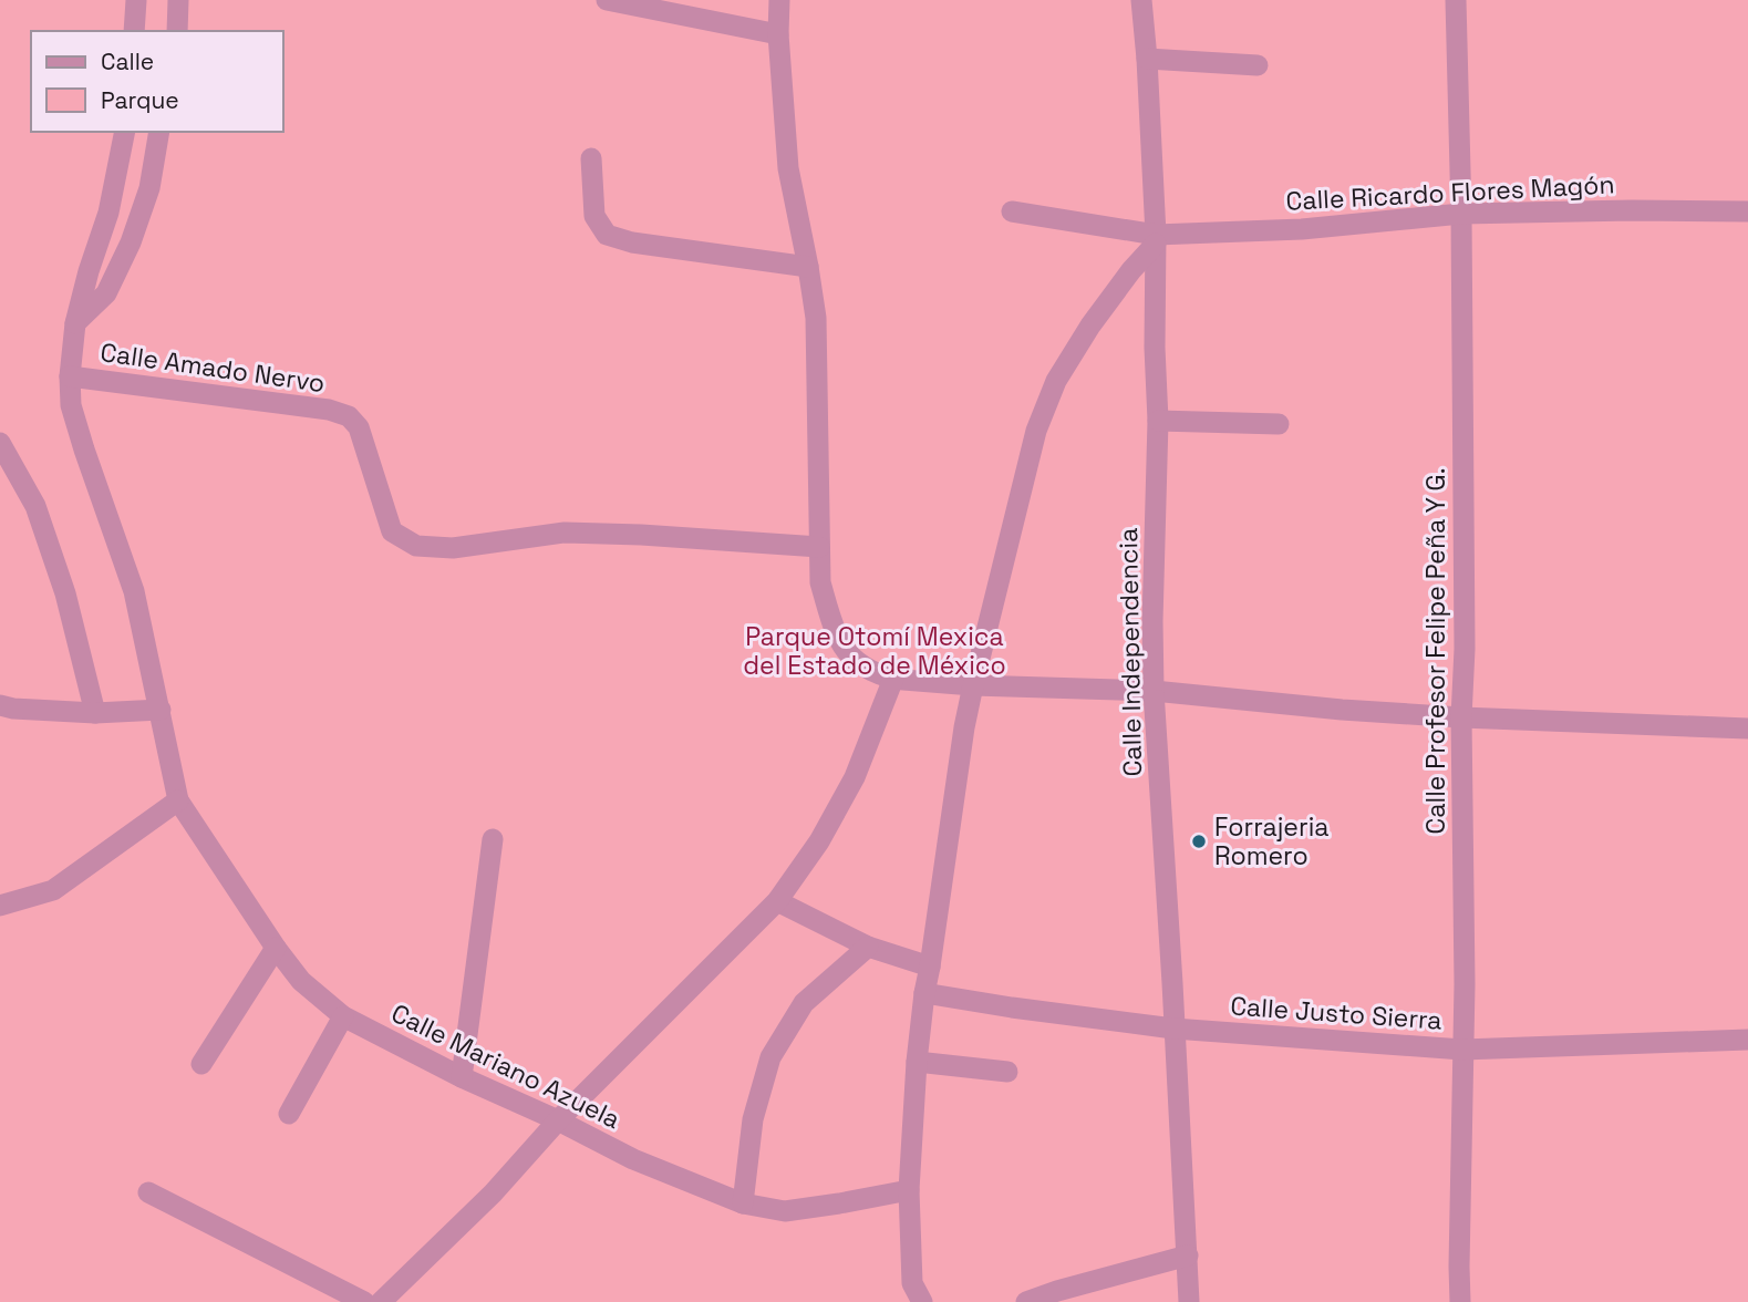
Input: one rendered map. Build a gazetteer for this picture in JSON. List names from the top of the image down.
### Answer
{
  "streets": {
    "street": [
      "Calle Ricardo Flores Magón",
      "Calle Amado Nervo",
      "Calle Profesor Felipe Peña Y G.",
      "Calle Independencia",
      "Calle Justo Sierra",
      "Calle Mariano Azuela"
    ]
  },
  "crossings": [
    ["Calle Ricardo Flores Magón", "Calle Profesor Felipe Peña Y G."],
    ["Calle Ricardo Flores Magón", "Calle Independencia"],
    ["Calle Profesor Felipe Peña Y G.", "Calle Justo Sierra"],
    ["Calle Independencia", "Calle Justo Sierra"]
  ],
  "parks": ["Parque Otomí Mexica del Estado de México"],
  "places": ["Forrajeria Romero"],
  "legend": ["Calle", "Parque"]
}
